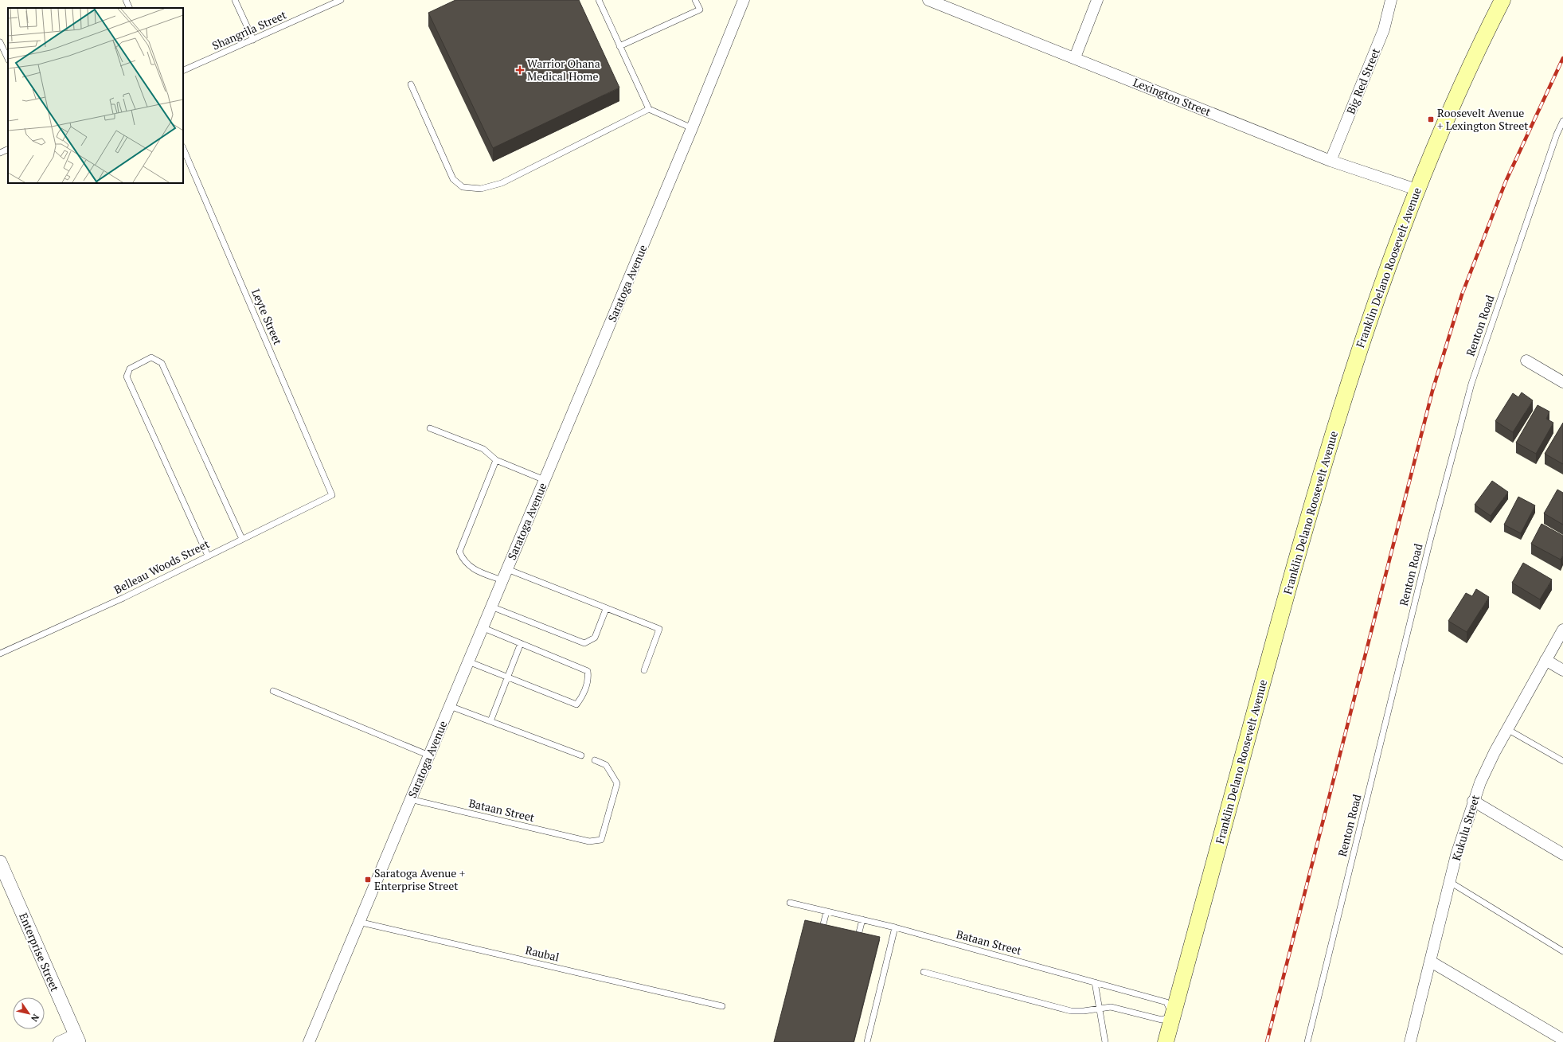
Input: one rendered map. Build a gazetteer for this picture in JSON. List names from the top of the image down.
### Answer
{
  "streets": {
    "main road": ["Franklin Delano Roosevelt Avenue"],
    "street": [
      "Big Red Street",
      "Lexington Street",
      "Saratoga Avenue",
      "Kukulu Street",
      "Enterprise Street"
    ],
    "lane": [
      "Shangrila Street",
      "Leyte Street",
      "Renton Road",
      "Belleau Woods Street",
      "Bataan Street",
      "Raubal"
    ]
  },
  "crossings": [
    ["Big Red Street", "Lexington Street"],
    ["Lexington Street", "Franklin Delano Roosevelt Avenue"],
    ["Franklin Delano Roosevelt Avenue", "Bataan Street"],
    ["Saratoga Avenue", "Bataan Street"],
    ["Saratoga Avenue", "Raubal"],
    ["Leyte Street", "Belleau Woods Street"]
  ],
  "places": {
    "health": ["Warrior Ohana Medical Home"],
    "transit": ["Roosevelt Avenue + Lexington Street", "Saratoga Avenue + Enterprise Street"]
  },
  "north": "bottom right"
}
